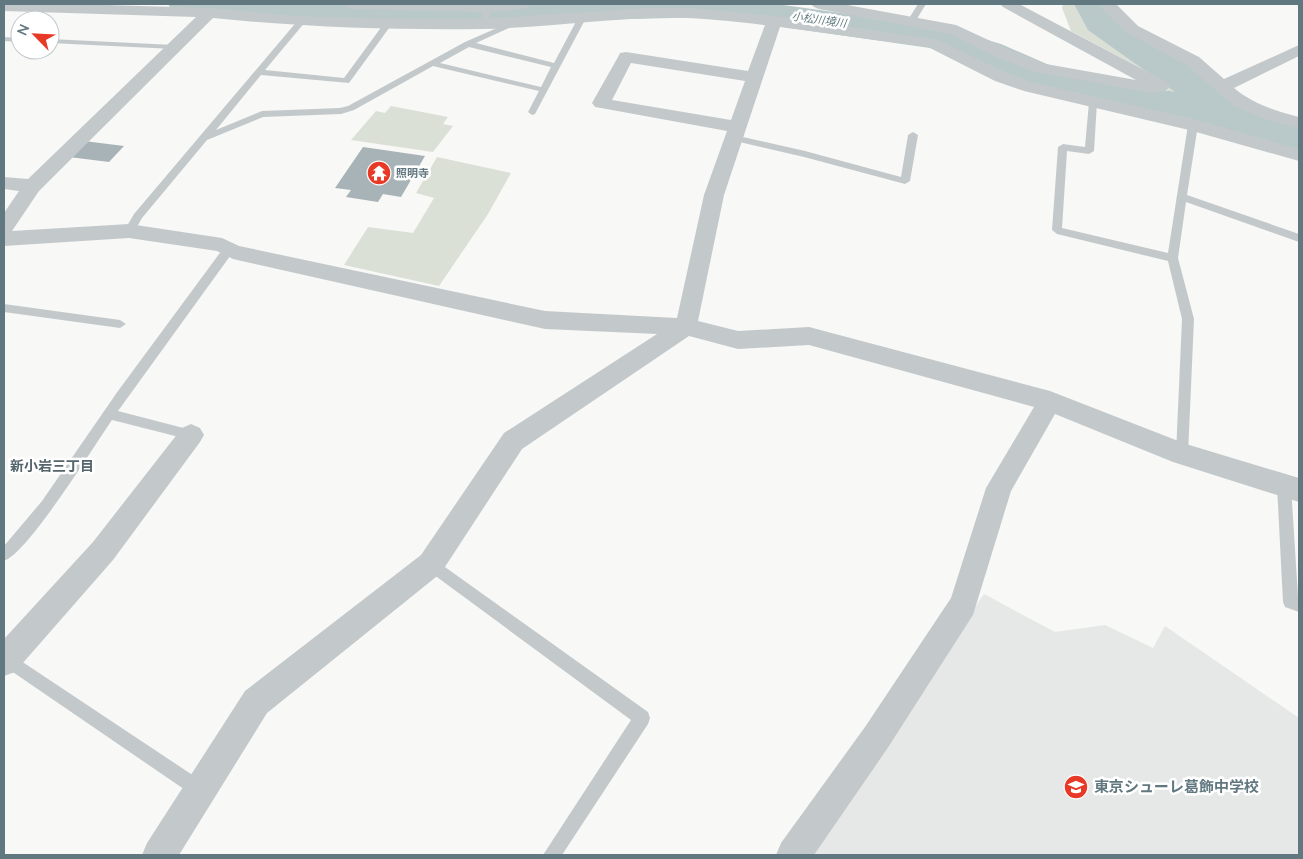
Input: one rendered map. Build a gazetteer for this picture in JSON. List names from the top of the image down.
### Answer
{
  "districts": ["新小岩三丁目"],
  "water": ["小松川境川"],
  "places": {
    "temple": ["照明寺"],
    "school or university": ["東京シューレ葛飾中学校"]
  },
  "north": "top left"
}
